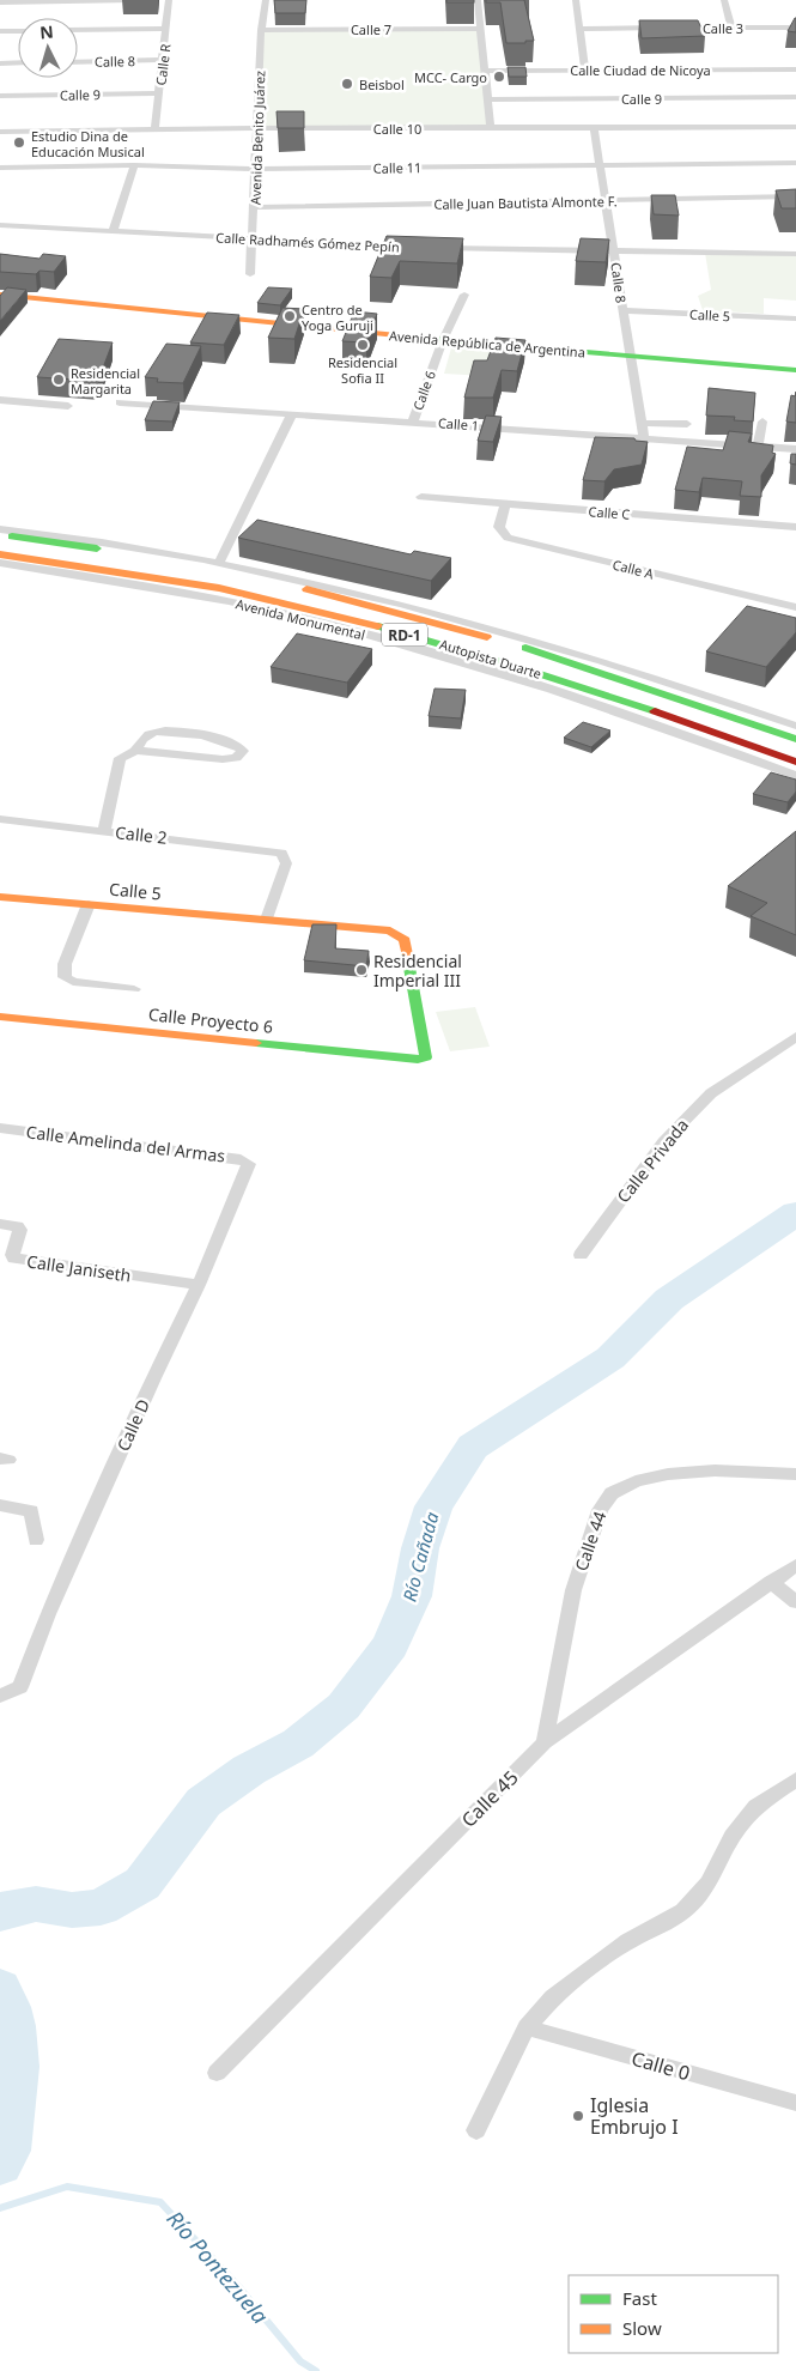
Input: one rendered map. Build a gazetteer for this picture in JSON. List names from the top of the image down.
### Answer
{
  "streets": {
    "main road": [
      "Calle 5",
      "Avenida República de Argentina",
      "RD-1",
      "Autopista Duarte",
      "Calle Proyecto 6"
    ],
    "street": [
      "Calle 3",
      "Calle 7",
      "Calle 8",
      "Calle R",
      "Calle Ciudad de Nicoya",
      "Calle 9",
      "Calle 10",
      "Avenida Benito Juárez",
      "Calle 11",
      "Calle Juan Bautista Almonte F.",
      "Calle Radhamés Gómez Pepín",
      "Calle 6",
      "Calle 1",
      "Calle C",
      "Calle A",
      "Avenida Monumental",
      "Calle 2",
      "Calle Amelinda del Armas",
      "Calle Privada",
      "Calle Janiseth",
      "Calle D",
      "Calle 44",
      "Calle 45",
      "Calle 0"
    ]
  },
  "crossings": [
    ["Calle 7", "Avenida Benito Juárez"],
    ["Calle 8", "Calle R"],
    ["Calle 8", "Calle 10"],
    ["Calle 8", "Calle 11"],
    ["Calle 8", "Calle Juan Bautista Almonte F."],
    ["Calle 8", "Calle 5"],
    ["Calle 8", "Avenida República de Argentina"],
    ["Calle 8", "Calle 1"],
    ["Calle R", "Calle 9"],
    ["Calle R", "Calle 10"],
    ["Calle 10", "Avenida Benito Juárez"],
    ["Avenida Benito Juárez", "Calle 11"],
    ["Avenida Benito Juárez", "Calle Juan Bautista Almonte F."],
    ["Avenida Benito Juárez", "Calle Radhamés Gómez Pepín"],
    ["Calle 5", "Calle 2"],
    ["Calle 5", "Calle Proyecto 6"],
    ["Avenida República de Argentina", "Calle 6"],
    ["Calle 6", "Calle 1"],
    ["Calle C", "Calle A"],
    ["Calle Amelinda del Armas", "Calle D"],
    ["Calle Janiseth", "Calle D"],
    ["Calle 44", "Calle 45"]
  ],
  "water": ["Río Cañada", "Río Pontezuela"],
  "places": [
    "MCC- Cargo",
    "Beisbol",
    "Estudio Dina de Educación Musical",
    "Centro de Yoga Guruji",
    "Residencial Sofia II",
    "Residencial Margarita",
    "Residencial Imperial III",
    "Iglesia Embrujo I"
  ],
  "legend": ["Fast", "Slow"],
  "north": "top"
}
